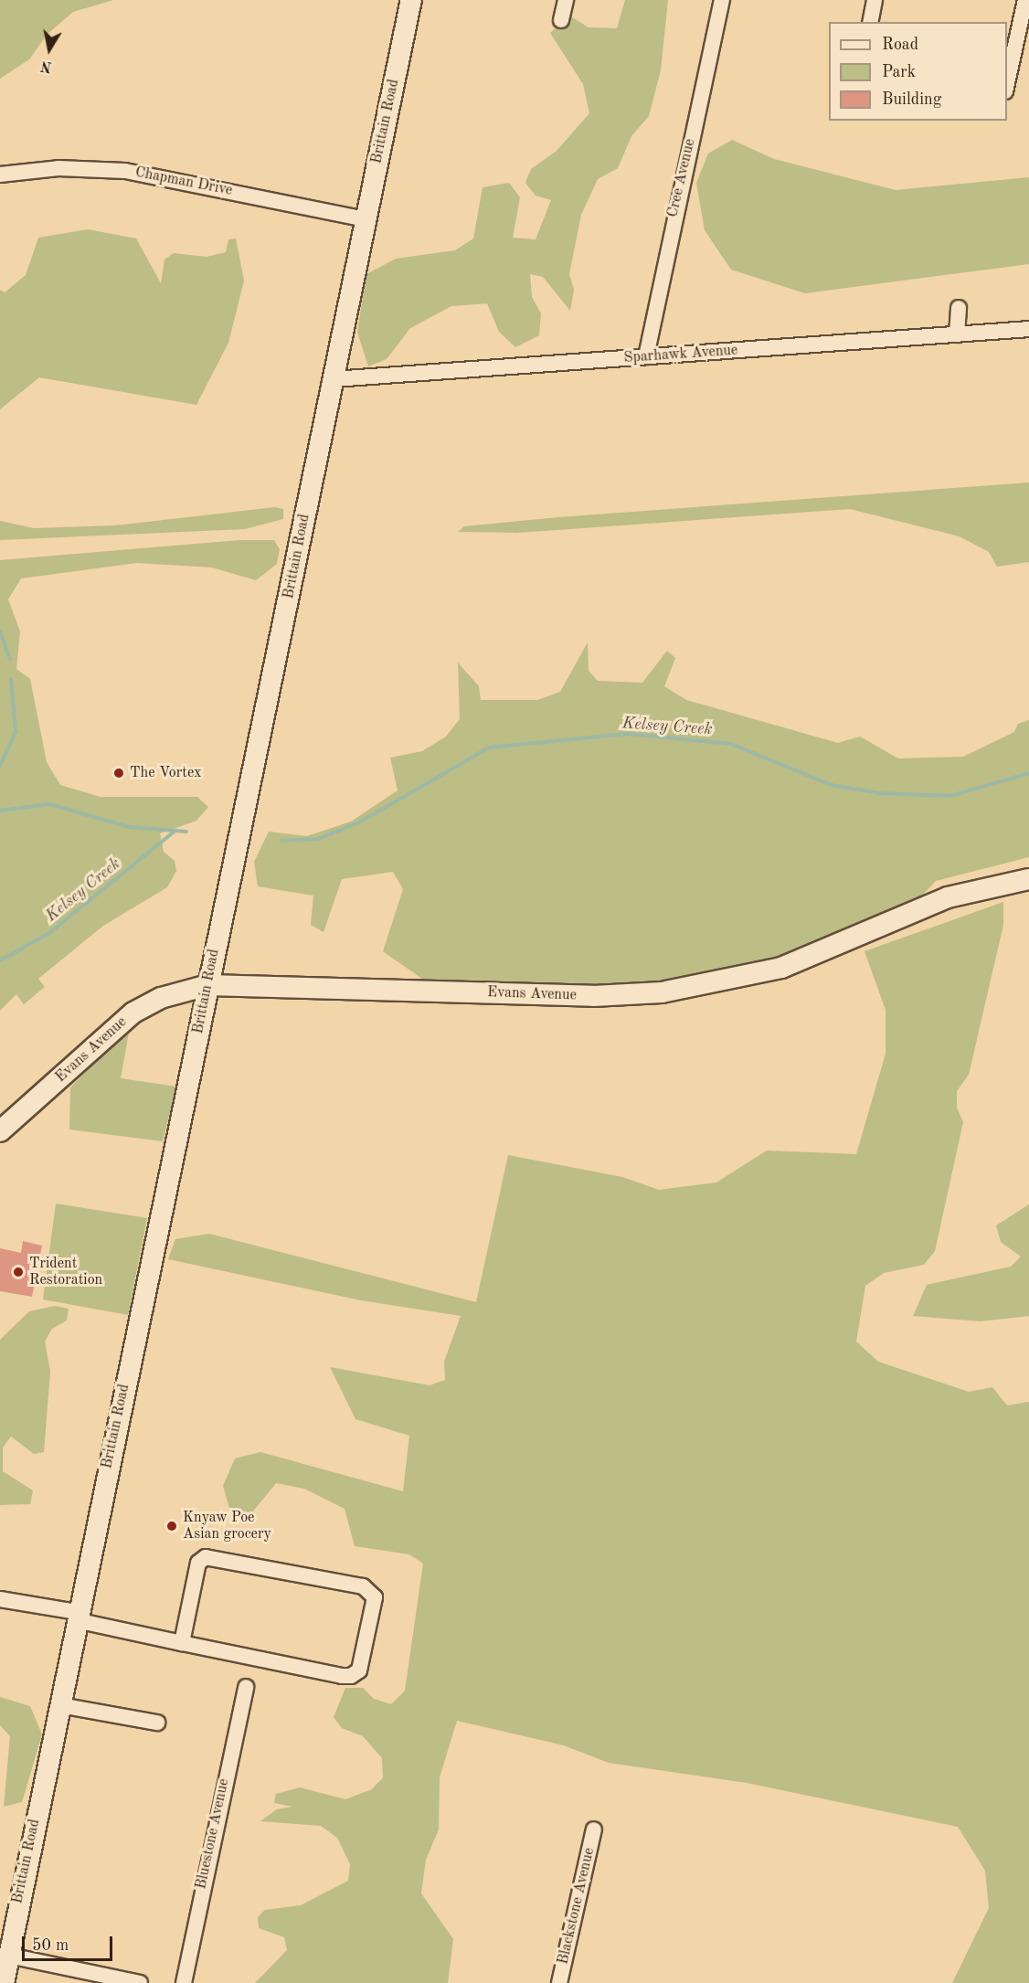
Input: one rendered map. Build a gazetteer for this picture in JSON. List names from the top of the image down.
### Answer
{
  "streets": {
    "main road": ["Brittain Road", "Evans Avenue"],
    "street": [
      "Cree Avenue",
      "Chapman Drive",
      "Sparhawk Avenue",
      "Bluestone Avenue",
      "Blackstone Avenue"
    ]
  },
  "crossings": [
    ["Brittain Road", "Chapman Drive"],
    ["Brittain Road", "Sparhawk Avenue"],
    ["Brittain Road", "Evans Avenue"],
    ["Cree Avenue", "Sparhawk Avenue"]
  ],
  "water": ["Kelsey Creek"],
  "places": ["The Vortex", "Trident Restoration", "Knyaw Poe Asian grocery"],
  "legend": ["Road", "Park", "Building"],
  "scale_bar": "50 m",
  "north": "bottom"
}
